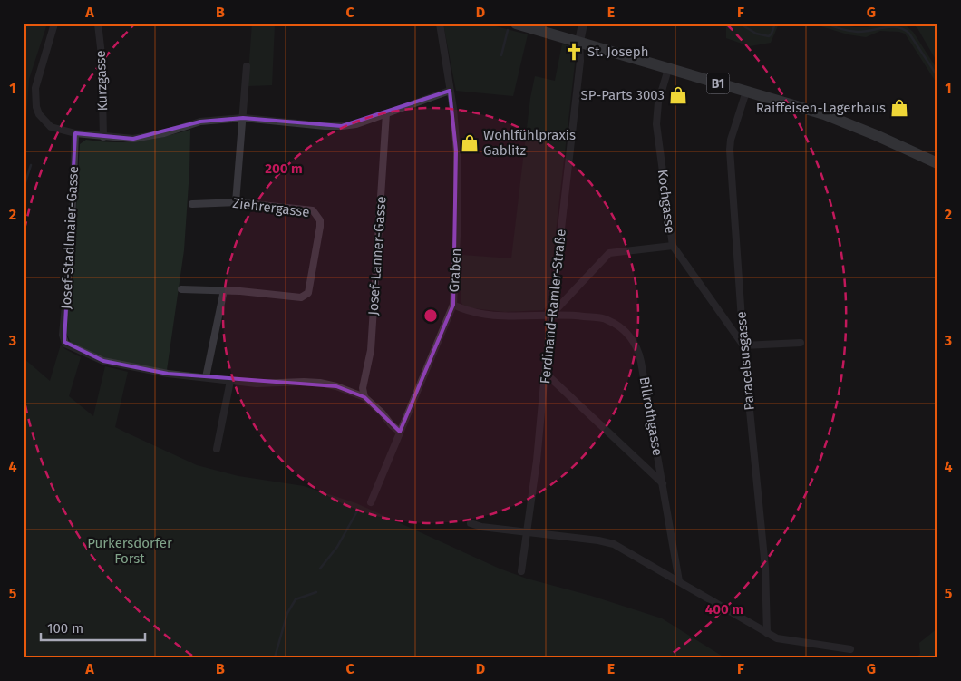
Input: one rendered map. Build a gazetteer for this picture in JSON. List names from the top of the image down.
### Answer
{
  "streets": {
    "main road": ["B1"],
    "street": [
      "Kurzgasse",
      "Kochgasse",
      "Ziehrergasse",
      "Josef-Stadlmaier-Gasse",
      "Josef-Lanner-Gasse",
      "Graben",
      "Ferdinand-Ramler-Straße",
      "Paracelsusgasse",
      "Billrothgasse"
    ]
  },
  "crossings": [
    ["B1", "Kochgasse"],
    ["B1", "Ferdinand-Ramler-Straße"],
    ["B1", "Paracelsusgasse"],
    ["Kochgasse", "Paracelsusgasse"],
    ["Graben", "Billrothgasse"],
    ["Ferdinand-Ramler-Straße", "Billrothgasse"]
  ],
  "parks": ["Purkersdorfer Forst"],
  "places": {
    "church": ["St. Joseph"],
    "shop": ["SP-Parts 3003", "Raiffeisen-Lagerhaus", "Wohlfühlpraxis Gablitz"]
  },
  "scale_bar": "100 m",
  "grid": {
    "columns": [
      "A",
      "B",
      "C",
      "D",
      "E",
      "F",
      "G"
    ],
    "rows": [
      "1",
      "2",
      "3",
      "4",
      "5"
    ]
  },
  "rings": ["200 m", "400 m"]
}
